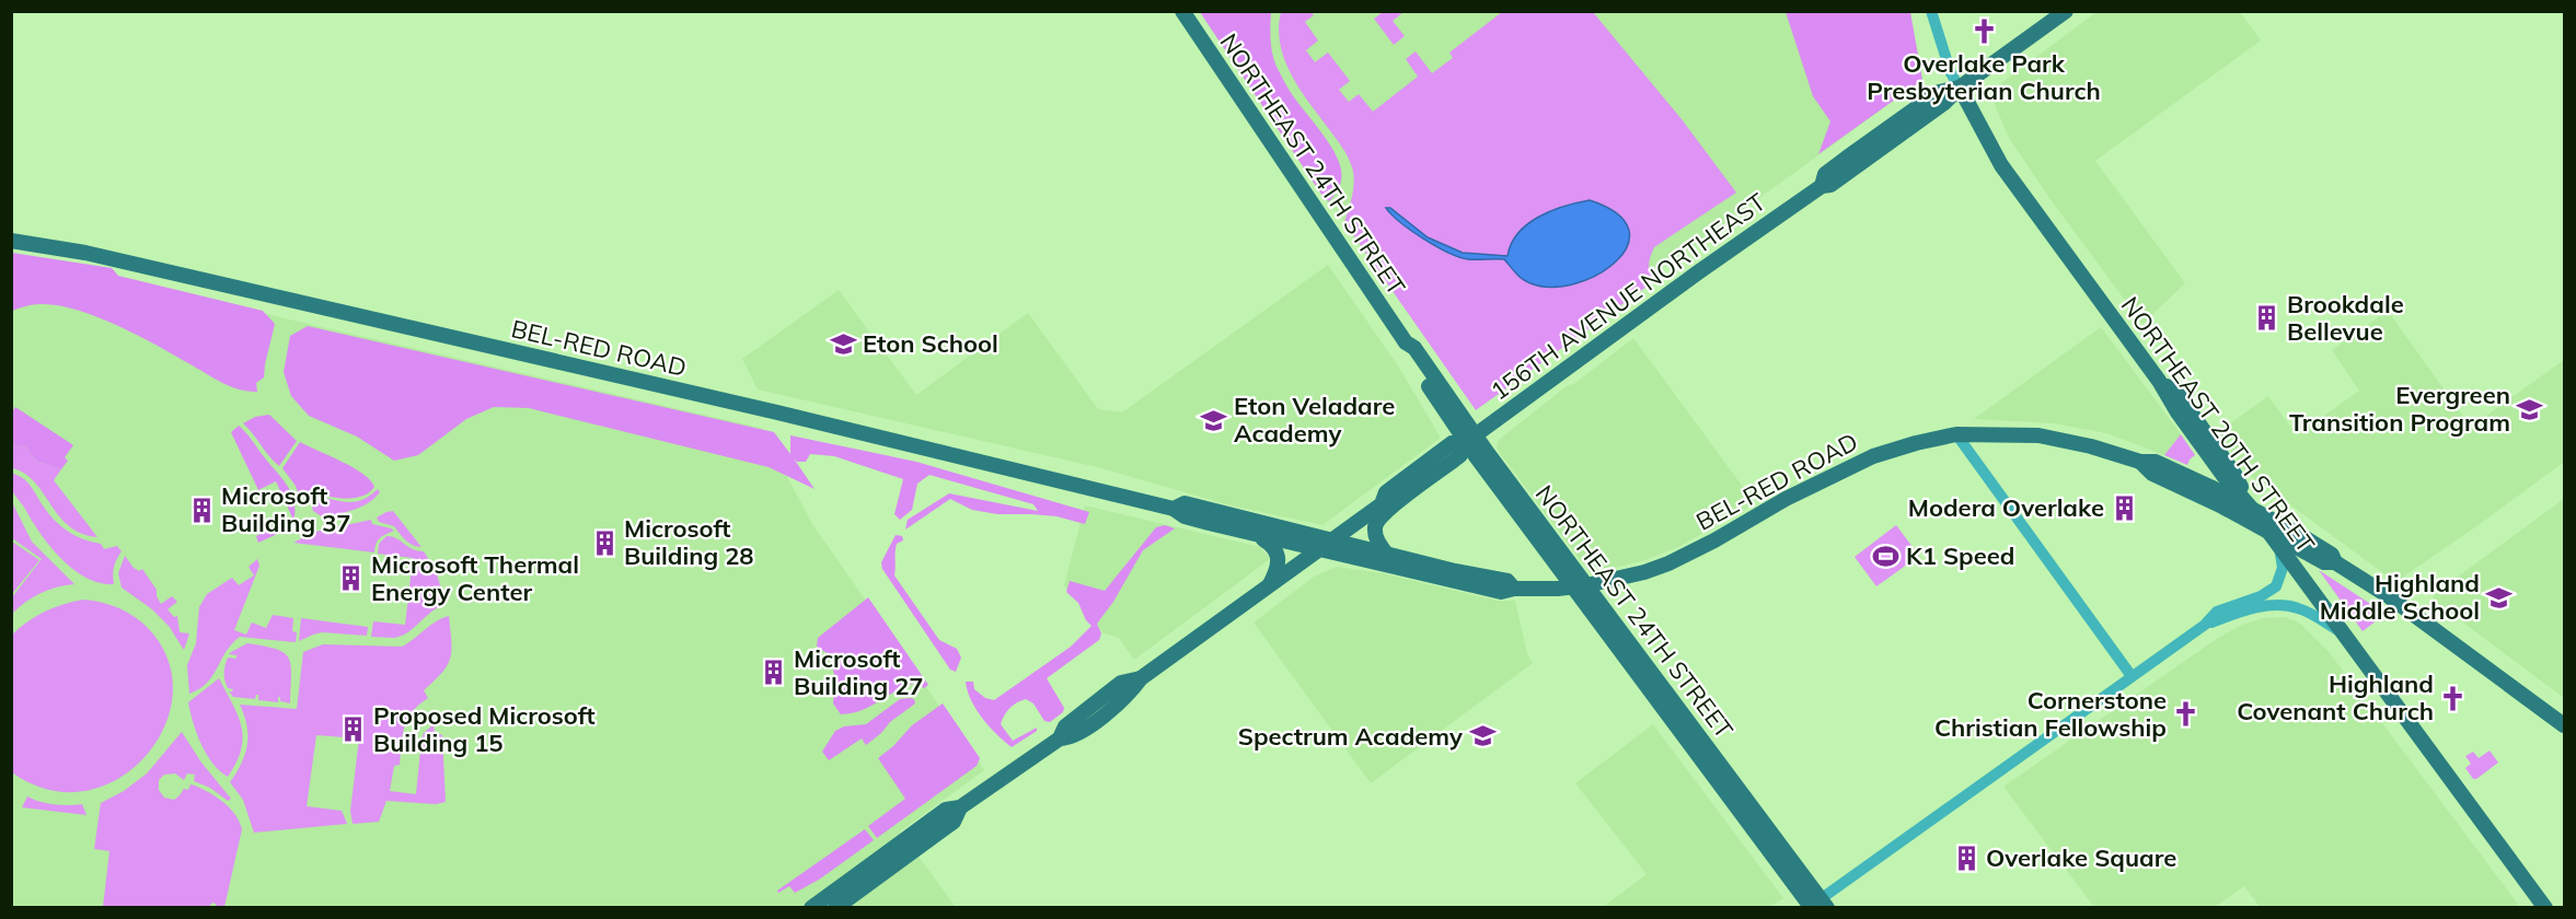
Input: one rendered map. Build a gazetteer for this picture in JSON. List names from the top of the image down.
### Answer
{
  "streets": {
    "main road": [
      "NORTHEAST 24TH STREET",
      "156TH AVENUE NORTHEAST",
      "BEL-RED ROAD",
      "NORTHEAST 20TH STREET"
    ]
  },
  "crossings": [
    ["NORTHEAST 24TH STREET", "156TH AVENUE NORTHEAST"],
    ["NORTHEAST 24TH STREET", "BEL-RED ROAD"],
    ["156TH AVENUE NORTHEAST", "BEL-RED ROAD"],
    ["156TH AVENUE NORTHEAST", "NORTHEAST 20TH STREET"],
    ["BEL-RED ROAD", "NORTHEAST 20TH STREET"]
  ],
  "places": {
    "church": ["Overlake Park Presbyterian Church", "Highland Covenant Church", "Cornerstone Christian Fellowship"],
    "building": [
      "Brookdale Bellevue",
      "Modera Overlake",
      "Microsoft Building 37",
      "Microsoft Building 28",
      "Microsoft Thermal Energy Center",
      "Microsoft Building 27",
      "Proposed Microsoft Building 15",
      "Overlake Square"
    ],
    "school or university": [
      "Eton School",
      "Evergreen Transition Program",
      "Eton Veladare Academy",
      "Highland Middle School",
      "Spectrum Academy"
    ],
    "sports": ["K1 Speed"]
  }
}
